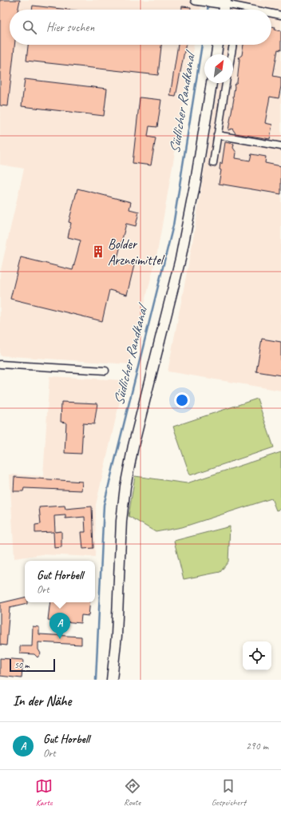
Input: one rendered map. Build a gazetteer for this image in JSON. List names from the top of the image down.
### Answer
{
  "water": ["Südlicher Randkanal"],
  "places": {
    "building": ["Bolder Arzneimittel"]
  },
  "scale_bar": "50 m",
  "north": "top right",
  "page": {
    "search": "Hier suchen",
    "popup": ["Gut Horbell", "Ort"],
    "pins": "A",
    "scale": "50 m",
    "heading": "In der Nähe",
    "list": [
      {
        "mark": "A",
        "name": "Gut Horbell",
        "note": "Ort",
        "value": "290 m"
      }
    ],
    "nav": ["Karte", "Route", "Gespeichert"]
  }
}
